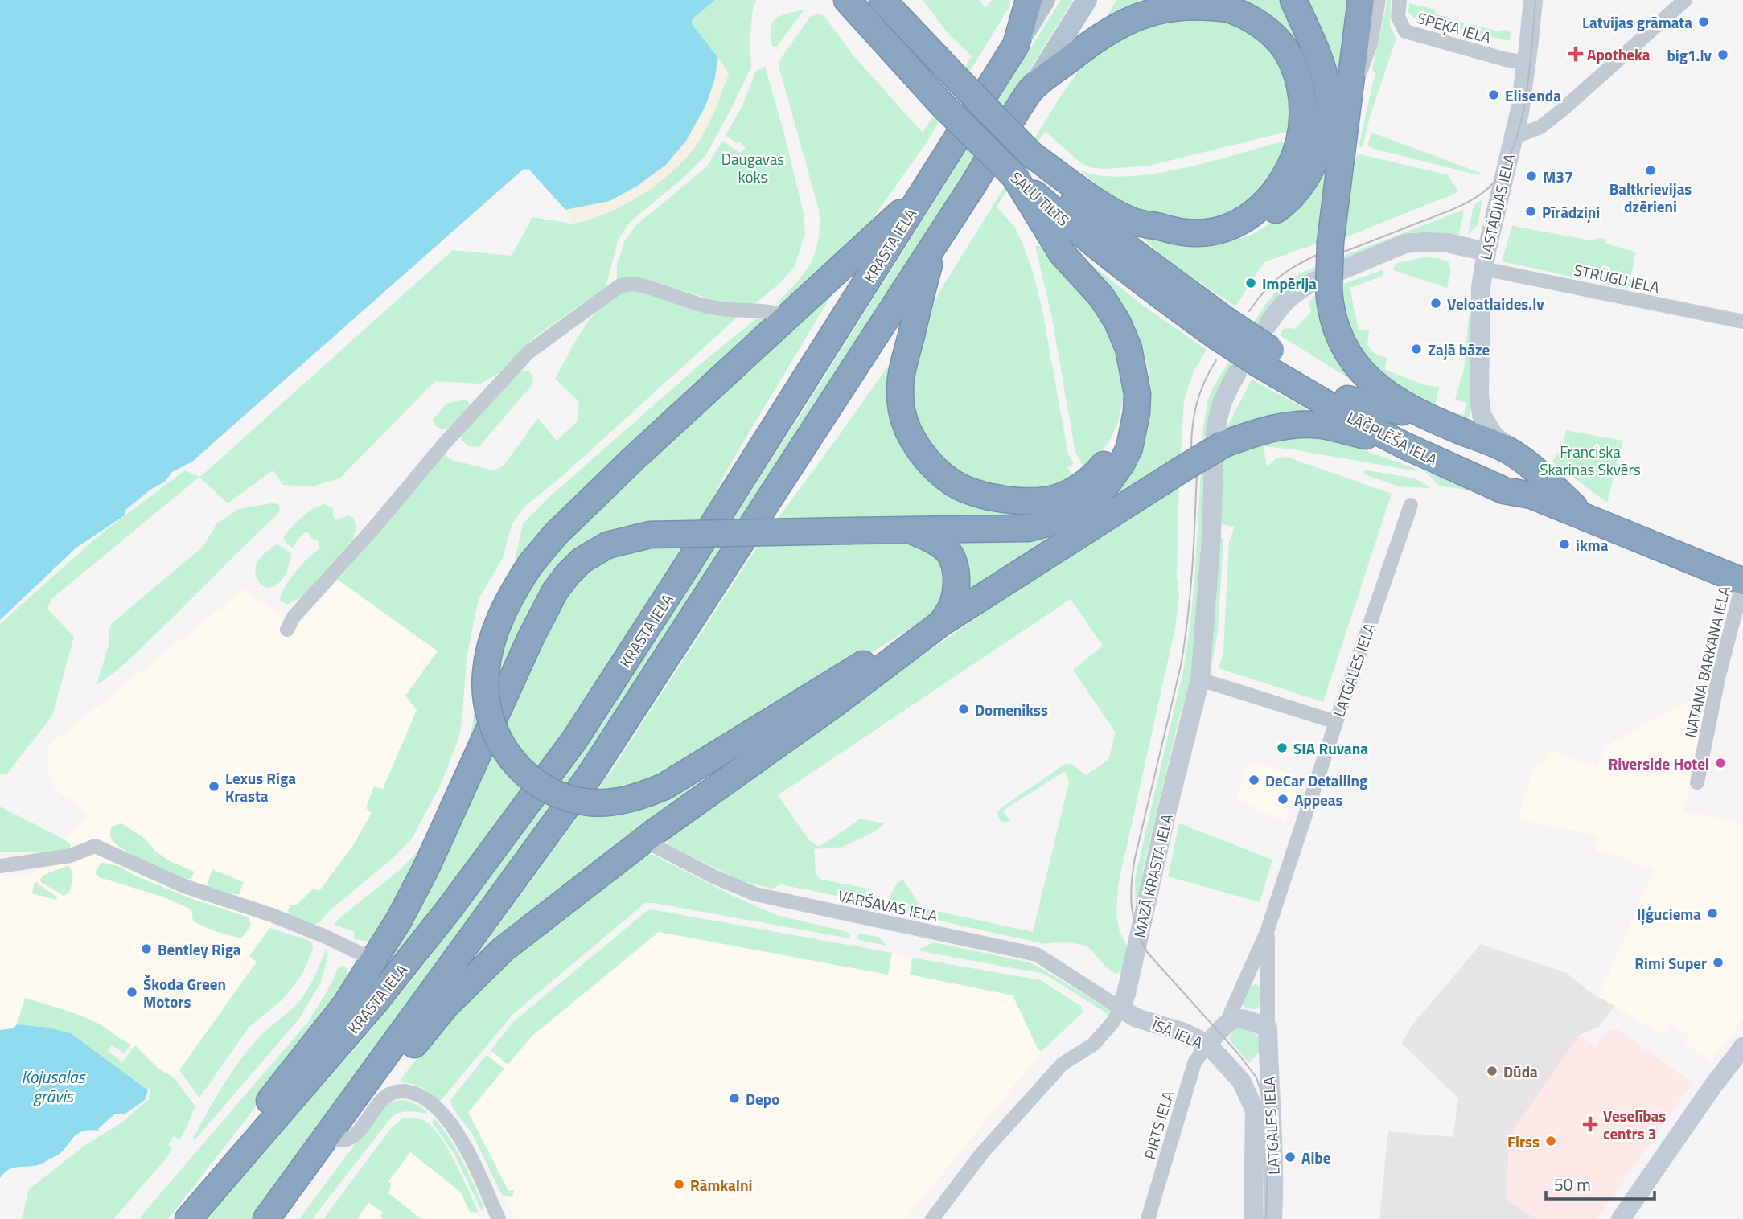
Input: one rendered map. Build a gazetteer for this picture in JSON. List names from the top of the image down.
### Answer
{
  "streets": {
    "highway": ["SALU TILTS", "KRASTA IELA", "LĀČPLĒŠA IELA"],
    "street": [
      "SPEĶA IELA",
      "LASTĀDIJAS IELA",
      "STRŪGU IELA",
      "NATANA BARKANA IELA",
      "LATGALES IELA",
      "MAZĀ KRASTA IELA",
      "VARŠAVAS IELA",
      "ĪSĀ IELA",
      "PIRTS IELA"
    ]
  },
  "crossings": [
    ["SPEĶA IELA", "LASTĀDIJAS IELA"],
    ["SALU TILTS", "LĀČPLĒŠA IELA"],
    ["LASTĀDIJAS IELA", "STRŪGU IELA"],
    ["LĀČPLĒŠA IELA", "NATANA BARKANA IELA"],
    ["LATGALES IELA", "ĪSĀ IELA"],
    ["LATGALES IELA", "PIRTS IELA"],
    ["MAZĀ KRASTA IELA", "VARŠAVAS IELA"],
    ["MAZĀ KRASTA IELA", "ĪSĀ IELA"],
    ["VARŠAVAS IELA", "ĪSĀ IELA"],
    ["ĪSĀ IELA", "PIRTS IELA"]
  ],
  "water": ["Kojusalas grāvis"],
  "parks": ["Daugavas koks", "Franciska Skarinas Skvērs"],
  "places": {
    "other": [
      "Latvijas grāmata",
      "big1.lv",
      "Elisenda",
      "Baltkrievijas dzērieni",
      "M37",
      "Pīrādziņi",
      "Impērija",
      "Veloatlaides.lv",
      "Zaļā bāze",
      "ikma",
      "Domenikss",
      "SIA Ruvana",
      "Riverside Hotel",
      "DeCar Detailing",
      "Lexus Riga Krasta",
      "Appeas",
      "Iļģuciema",
      "Bentley Riga",
      "Rimi Super",
      "Škoda Green Motors",
      "Dūda",
      "Depo",
      "Firss",
      "Aibe",
      "Rāmkalni"
    ],
    "health": ["Apotheka", "Veselības centrs 3"]
  },
  "scale_bar": "50 m"
}
